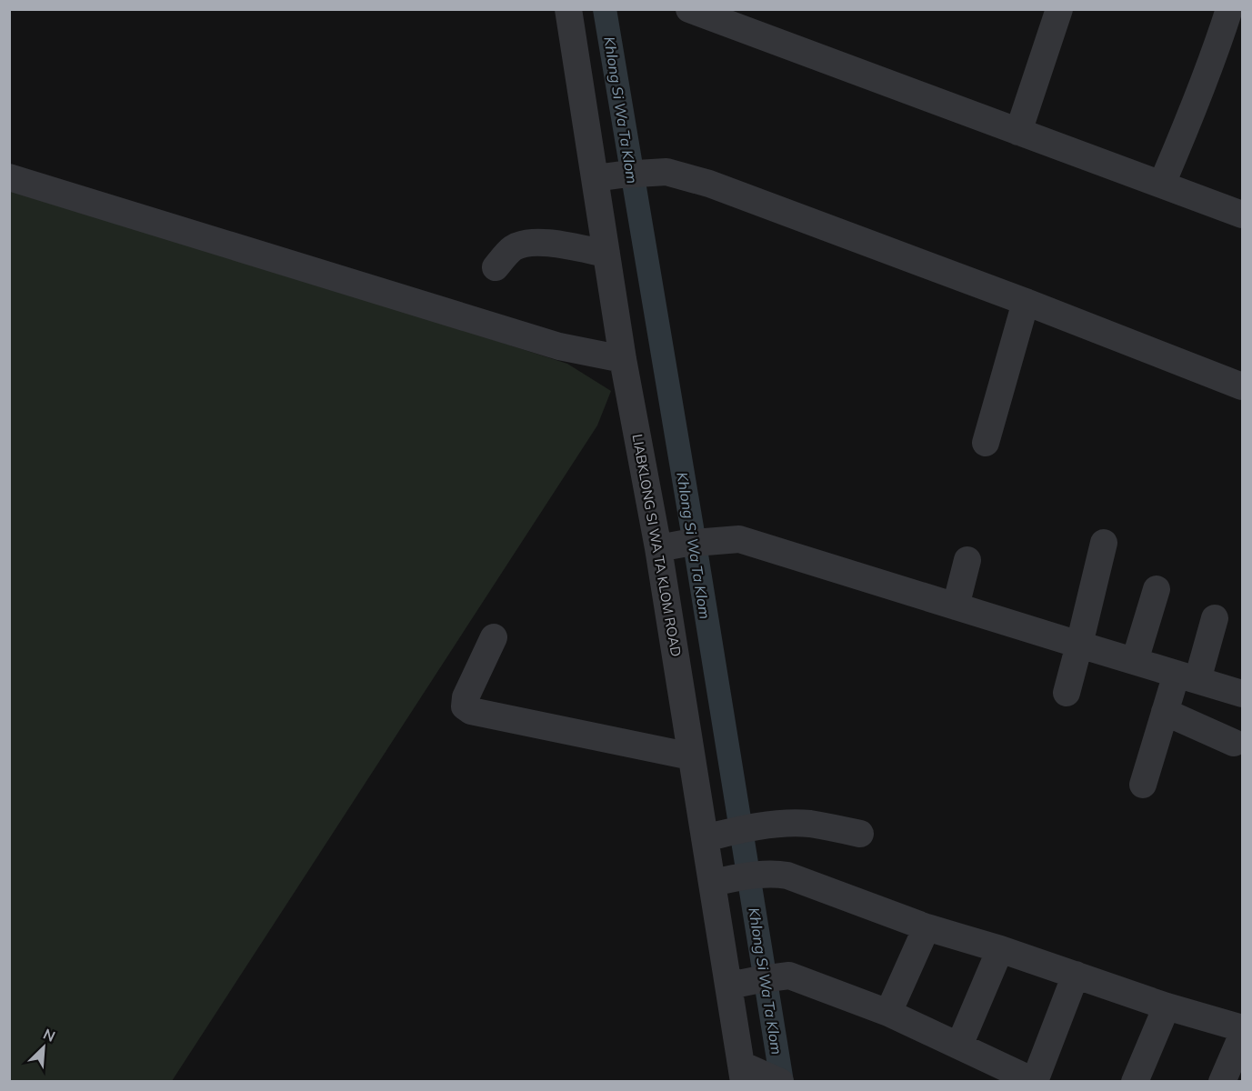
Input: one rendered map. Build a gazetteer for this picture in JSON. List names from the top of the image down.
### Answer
{
  "streets": {
    "street": ["LIABKLONG SI WA TA KLOM ROAD"]
  },
  "water": ["Khlong Si Wa Ta Klom"],
  "north": "top right"
}
